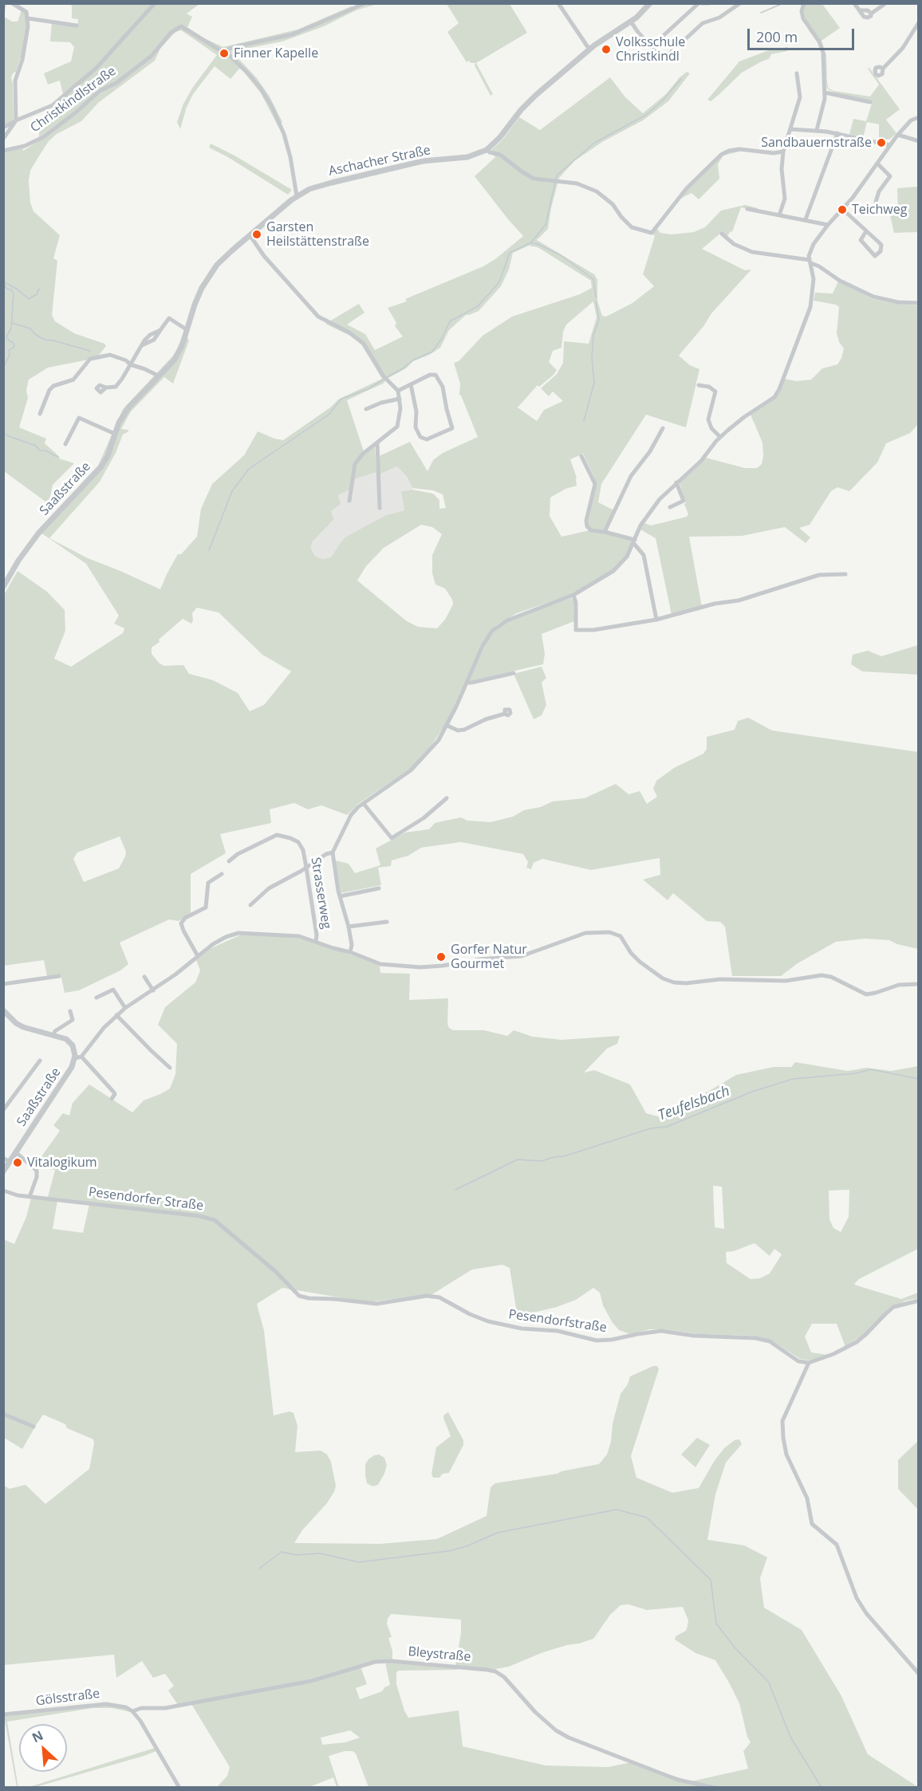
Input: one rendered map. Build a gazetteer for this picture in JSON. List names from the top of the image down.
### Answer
{
  "streets": {
    "street": [
      "Christkindlstraße",
      "Aschacher Straße",
      "Saaßstraße",
      "Strasserweg",
      "Pesendorfer Straße",
      "Pesendorfstraße",
      "Bleystraße",
      "Gölsstraße"
    ]
  },
  "crossings": [
    ["Aschacher Straße", "Saaßstraße"],
    ["Pesendorfer Straße", "Pesendorfstraße"],
    ["Bleystraße", "Gölsstraße"]
  ],
  "water": ["Teufelsbach"],
  "places": [
    "Volksschule Christkindl",
    "Finner Kapelle",
    "Sandbauernstraße",
    "Teichweg",
    "Garsten Heilstättenstraße",
    "Gorfer Natur Gourmet",
    "Vitalogikum"
  ],
  "scale_bar": "200 m",
  "north": "top left"
}
